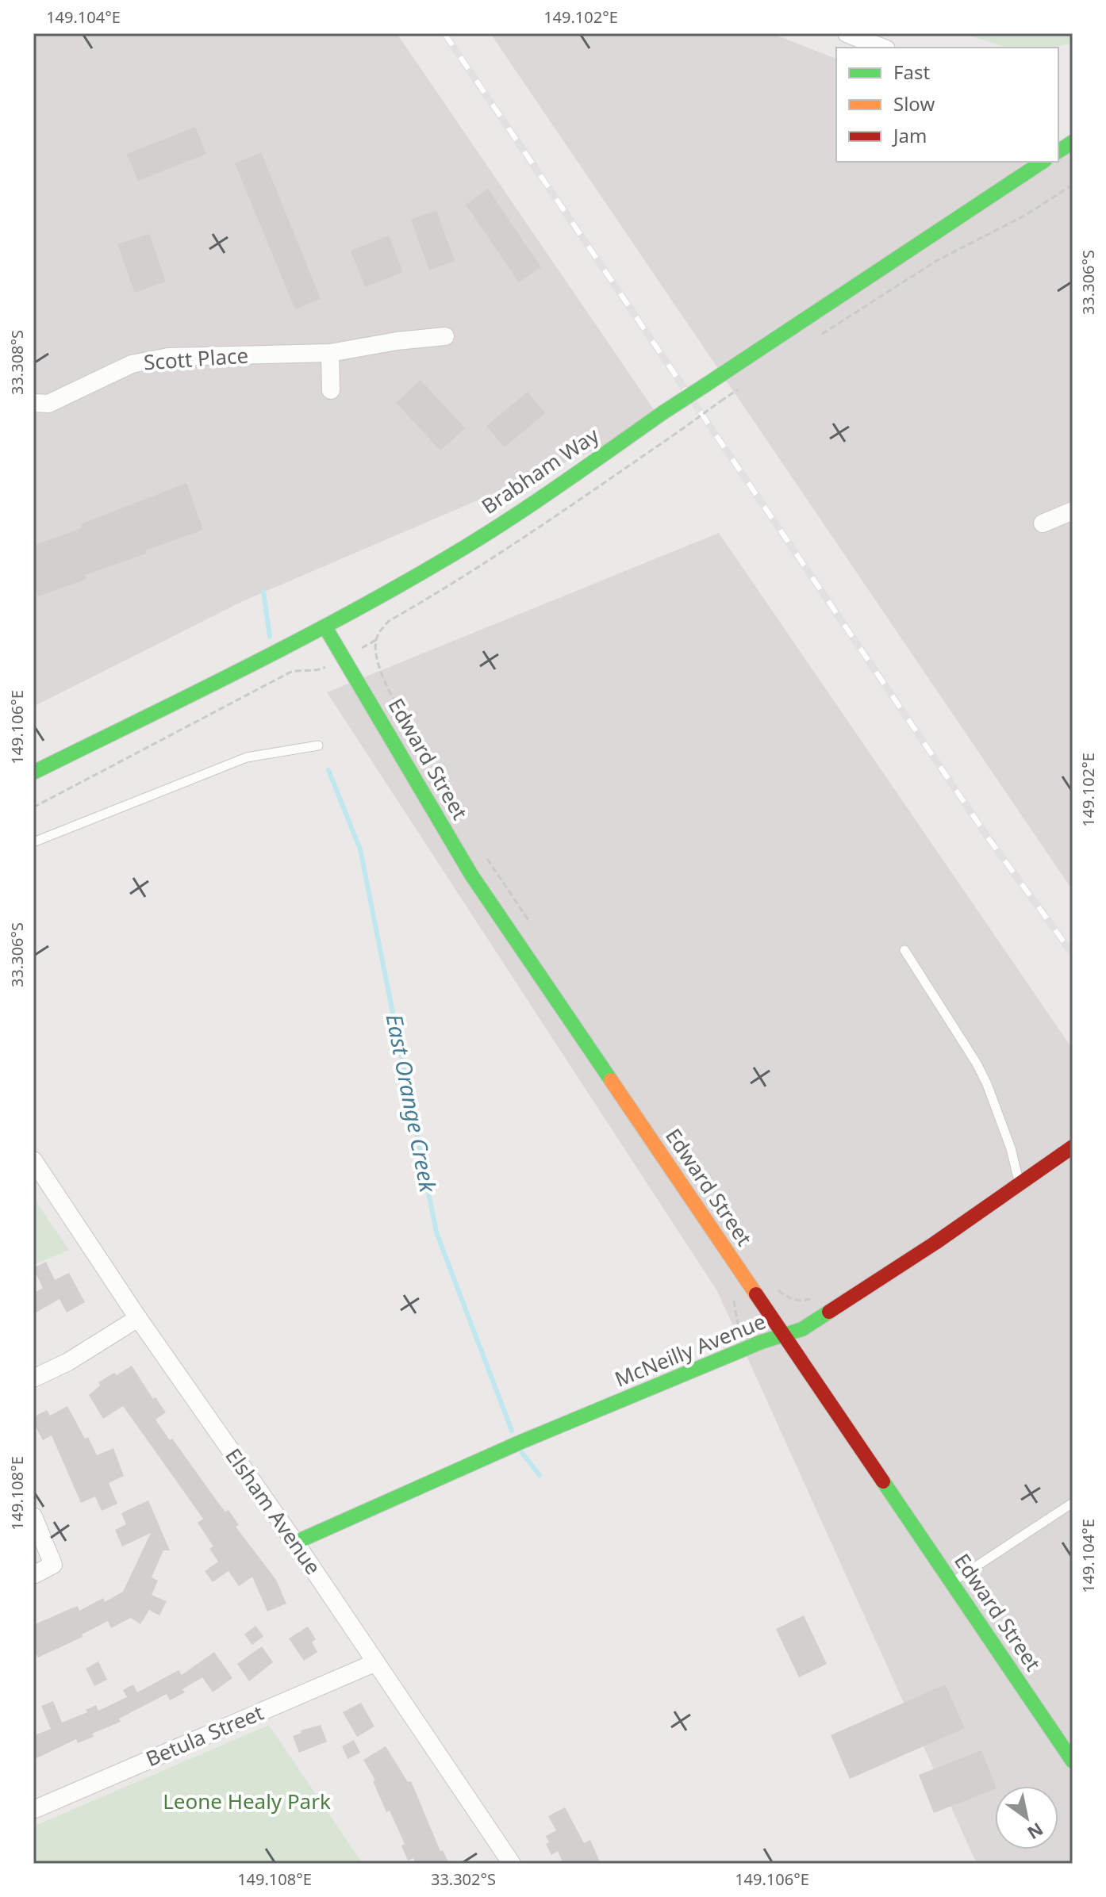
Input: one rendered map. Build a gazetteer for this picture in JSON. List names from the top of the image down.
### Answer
{
  "streets": {
    "street": [
      "Scott Place",
      "Brabham Way",
      "Edward Street",
      "McNeilly Avenue",
      "Elsham Avenue",
      "Betula Street"
    ]
  },
  "crossings": [
    ["Brabham Way", "Edward Street"],
    ["Edward Street", "McNeilly Avenue"],
    ["McNeilly Avenue", "Elsham Avenue"],
    ["Elsham Avenue", "Betula Street"]
  ],
  "water": ["East Orange Creek"],
  "parks": ["Leone Healy Park"],
  "legend": ["Fast", "Slow", "Jam"],
  "north": "bottom right",
  "coordinates": [
    "149.104°E",
    "149.102°E",
    "33.306°S",
    "33.308°S",
    "149.106°E",
    "149.108°E",
    "33.302°S"
  ]
}
